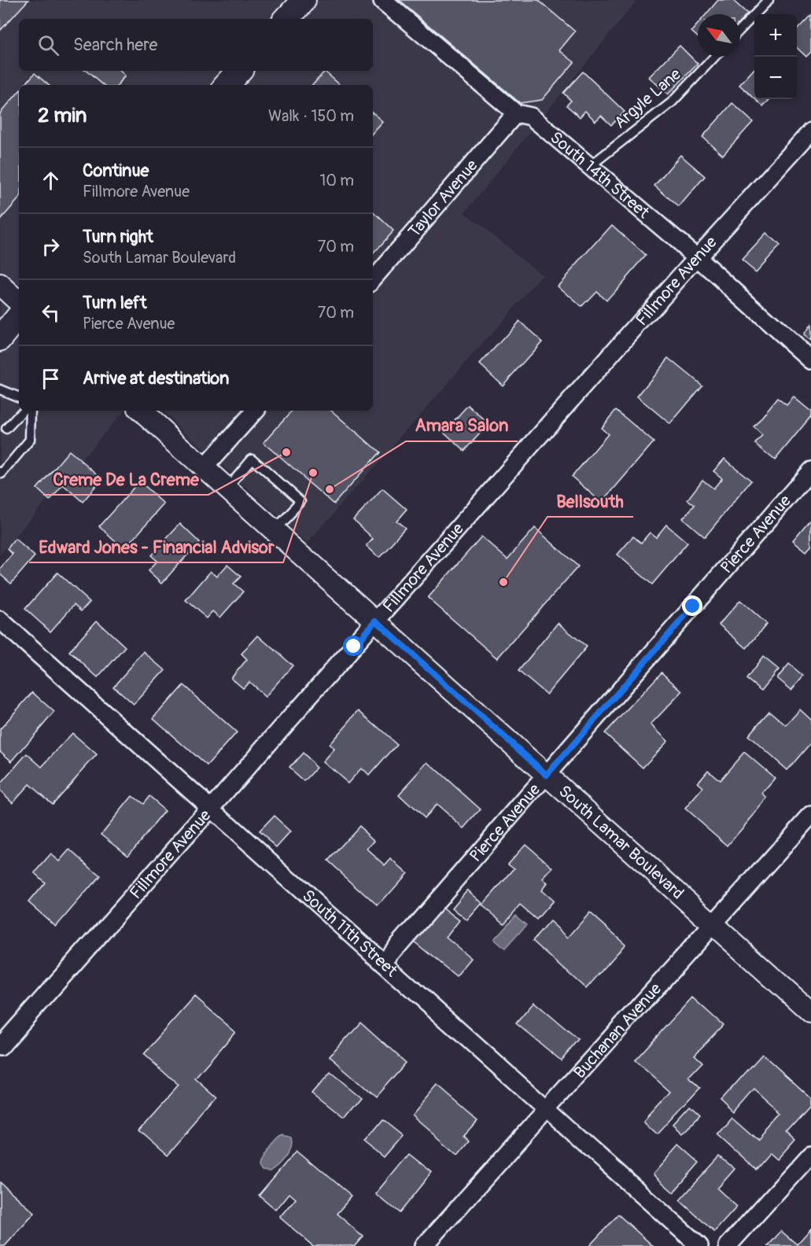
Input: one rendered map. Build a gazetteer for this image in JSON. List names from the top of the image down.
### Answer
{
  "streets": {
    "street": [
      "South 14th Street",
      "Taylor Avenue",
      "Fillmore Avenue",
      "Pierce Avenue",
      "South Lamar Boulevard",
      "South 11th Street",
      "Buchanan Avenue"
    ],
    "lane": ["Argyle Lane"]
  },
  "crossings": [
    ["Argyle Lane", "South 14th Street"],
    ["South 14th Street", "Taylor Avenue"],
    ["South 14th Street", "Fillmore Avenue"],
    ["Fillmore Avenue", "South Lamar Boulevard"],
    ["Fillmore Avenue", "South 11th Street"],
    ["Pierce Avenue", "South Lamar Boulevard"],
    ["Pierce Avenue", "South 11th Street"],
    ["South Lamar Boulevard", "Buchanan Avenue"],
    ["South 11th Street", "Buchanan Avenue"]
  ],
  "places": [
    "Creme De La Creme",
    "Edward Jones - Financial Advisor",
    "Amara Salon",
    "Bellsouth"
  ],
  "north": "top left",
  "page": {
    "map_buttons": ["+", "−"],
    "search": "Search here",
    "heading": ["2 min", "Walk · 150 m"],
    "list": [
      ["Continue", "Fillmore Avenue", "10 m"],
      ["Turn right", "South Lamar Boulevard", "70 m"],
      ["Turn left", "Pierce Avenue", "70 m"],
      "Arrive at destination"
    ]
  }
}
